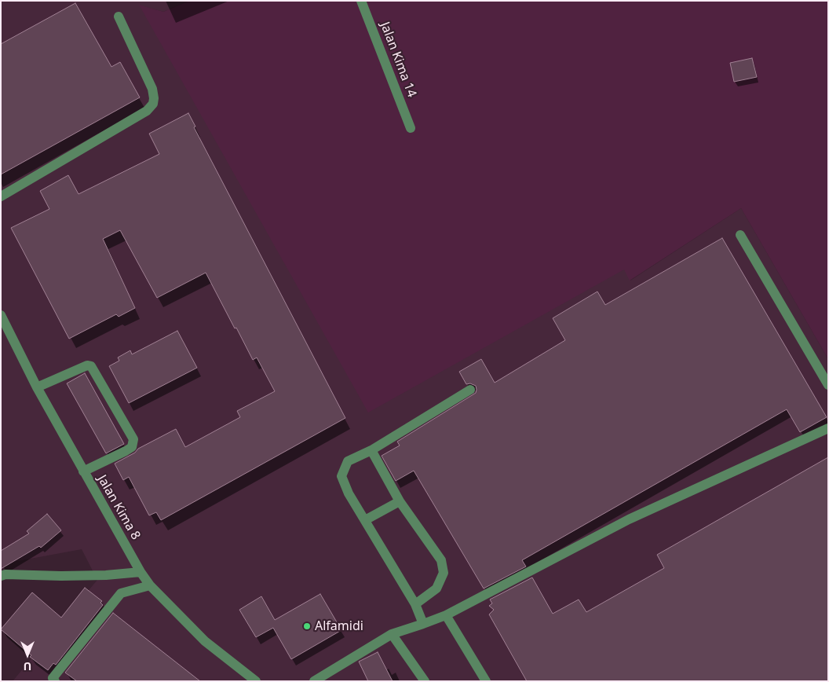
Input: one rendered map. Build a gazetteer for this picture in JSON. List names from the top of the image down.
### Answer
{
  "streets": {
    "street": ["Jalan Kima 14", "Jalan Kima 8"]
  },
  "places": ["Alfamidi"],
  "north": "bottom"
}
